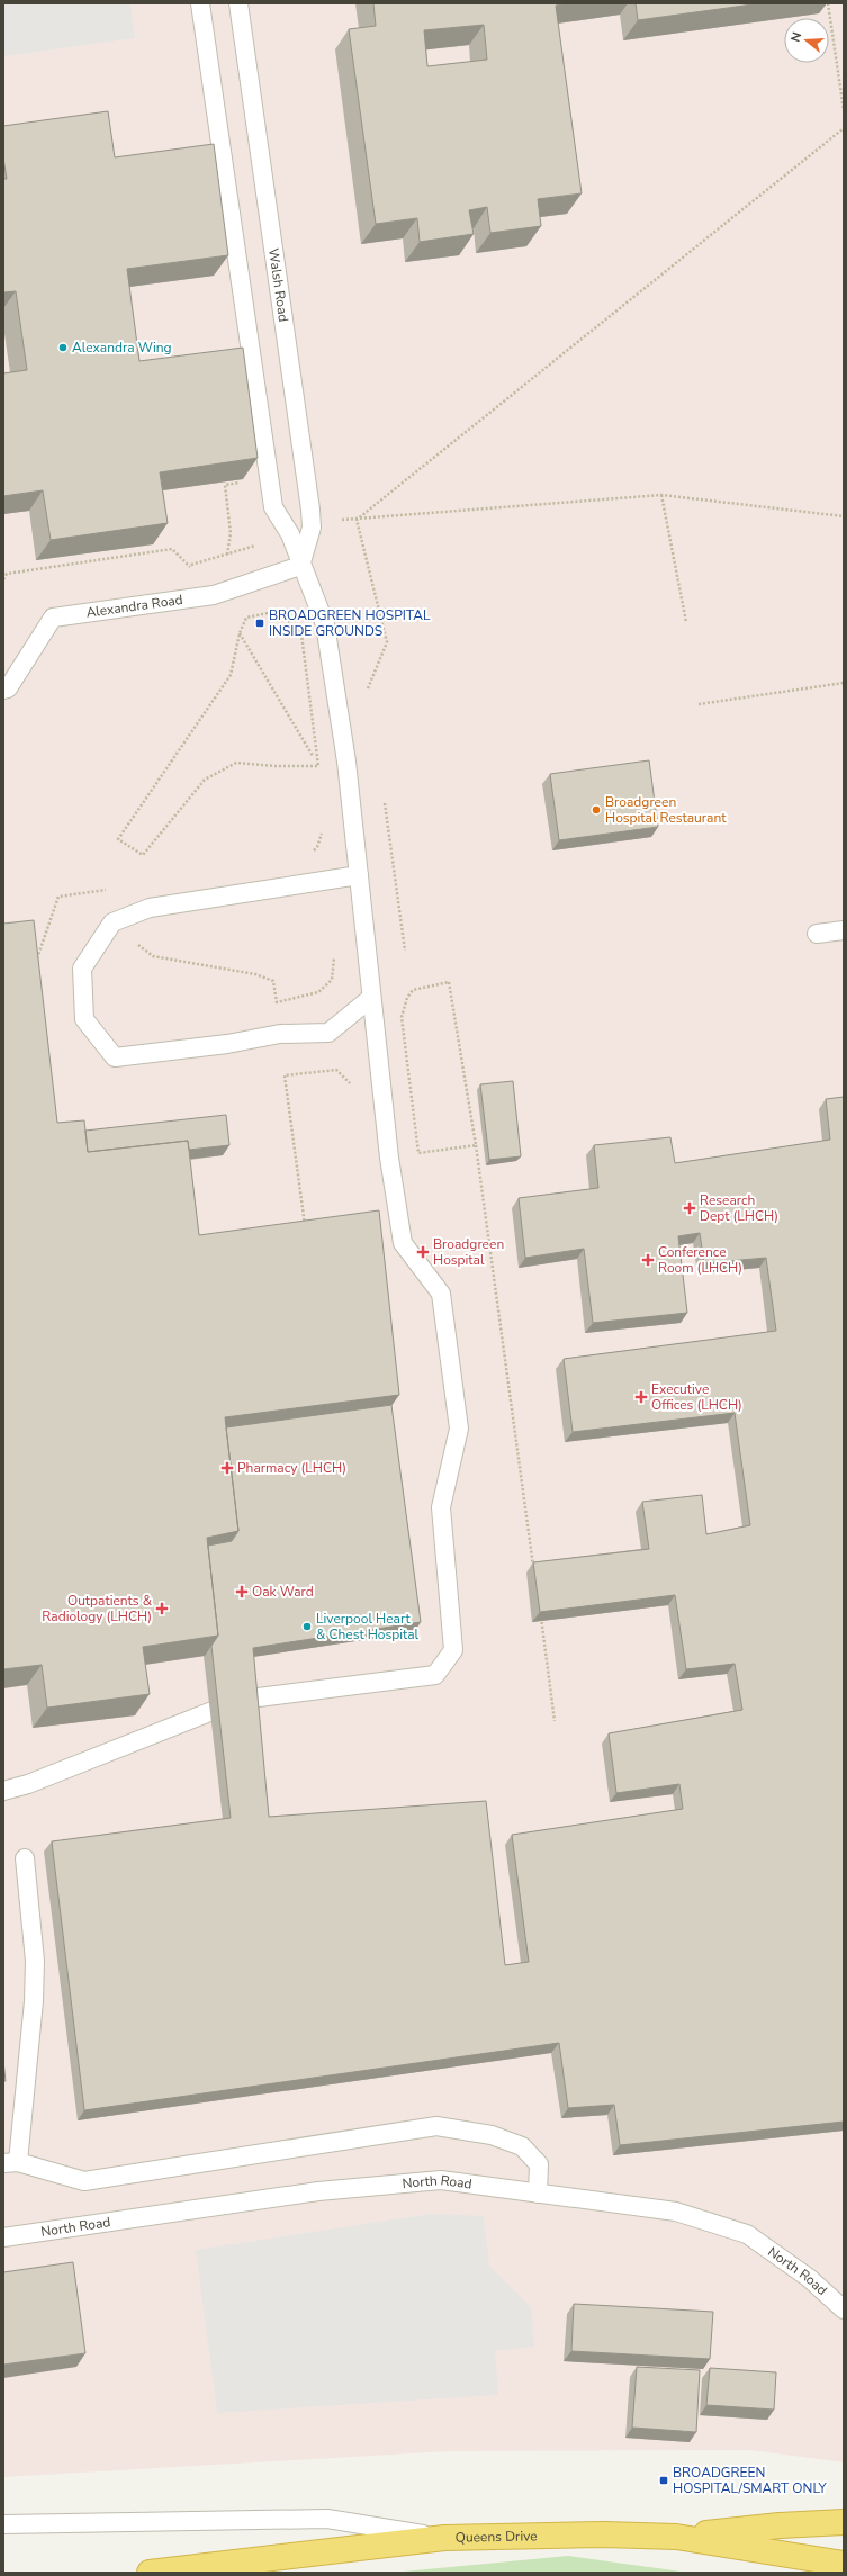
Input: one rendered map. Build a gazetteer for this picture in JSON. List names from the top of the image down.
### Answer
{
  "streets": {
    "highway": ["Queens Drive"],
    "lane": ["Walsh Road", "Alexandra Road", "North Road"]
  },
  "crossings": [
    ["Walsh Road", "Alexandra Road"]
  ],
  "places": {
    "other": ["Alexandra Wing", "Broadgreen Hospital Restaurant", "Liverpool Heart & Chest Hospital"],
    "transit": ["BROADGREEN HOSPITAL INSIDE GROUNDS", "BROADGREEN HOSPITAL/SMART ONLY"],
    "health": [
      "Research Dept (LHCH)",
      "Broadgreen Hospital",
      "Conference Room (LHCH)",
      "Executive Offices (LHCH)",
      "Pharmacy (LHCH)",
      "Oak Ward",
      "Outpatients & Radiology (LHCH)"
    ]
  },
  "north": "left"
}
